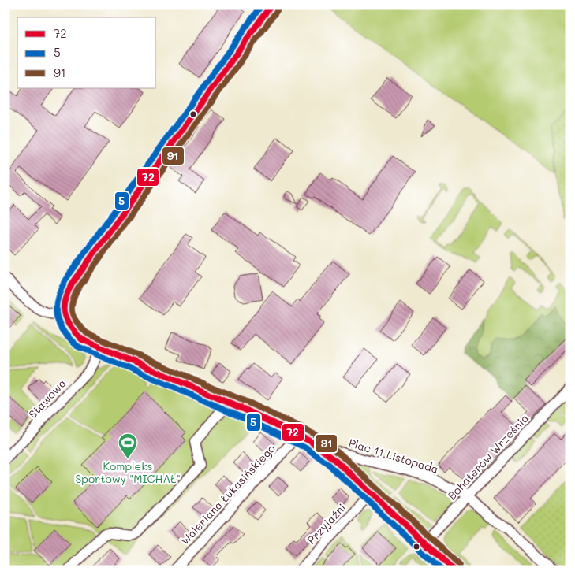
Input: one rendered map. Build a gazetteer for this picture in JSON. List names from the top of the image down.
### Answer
{
  "streets": {
    "street": [
      "Stawowa",
      "Plac 11 Listopada",
      "Bohaterów Września",
      "Waleriana Łukasińskiego",
      "Przyjaźni"
    ]
  },
  "crossings": [
    ["Plac 11 Listopada", "Bohaterów Września"]
  ],
  "places": {
    "sports": ["Kompleks Sportowy \"MICHAŁ\""]
  },
  "lines": ["transit line 72", "transit line 5", "transit line 91"],
  "legend": ["72", "5", "91"]
}
